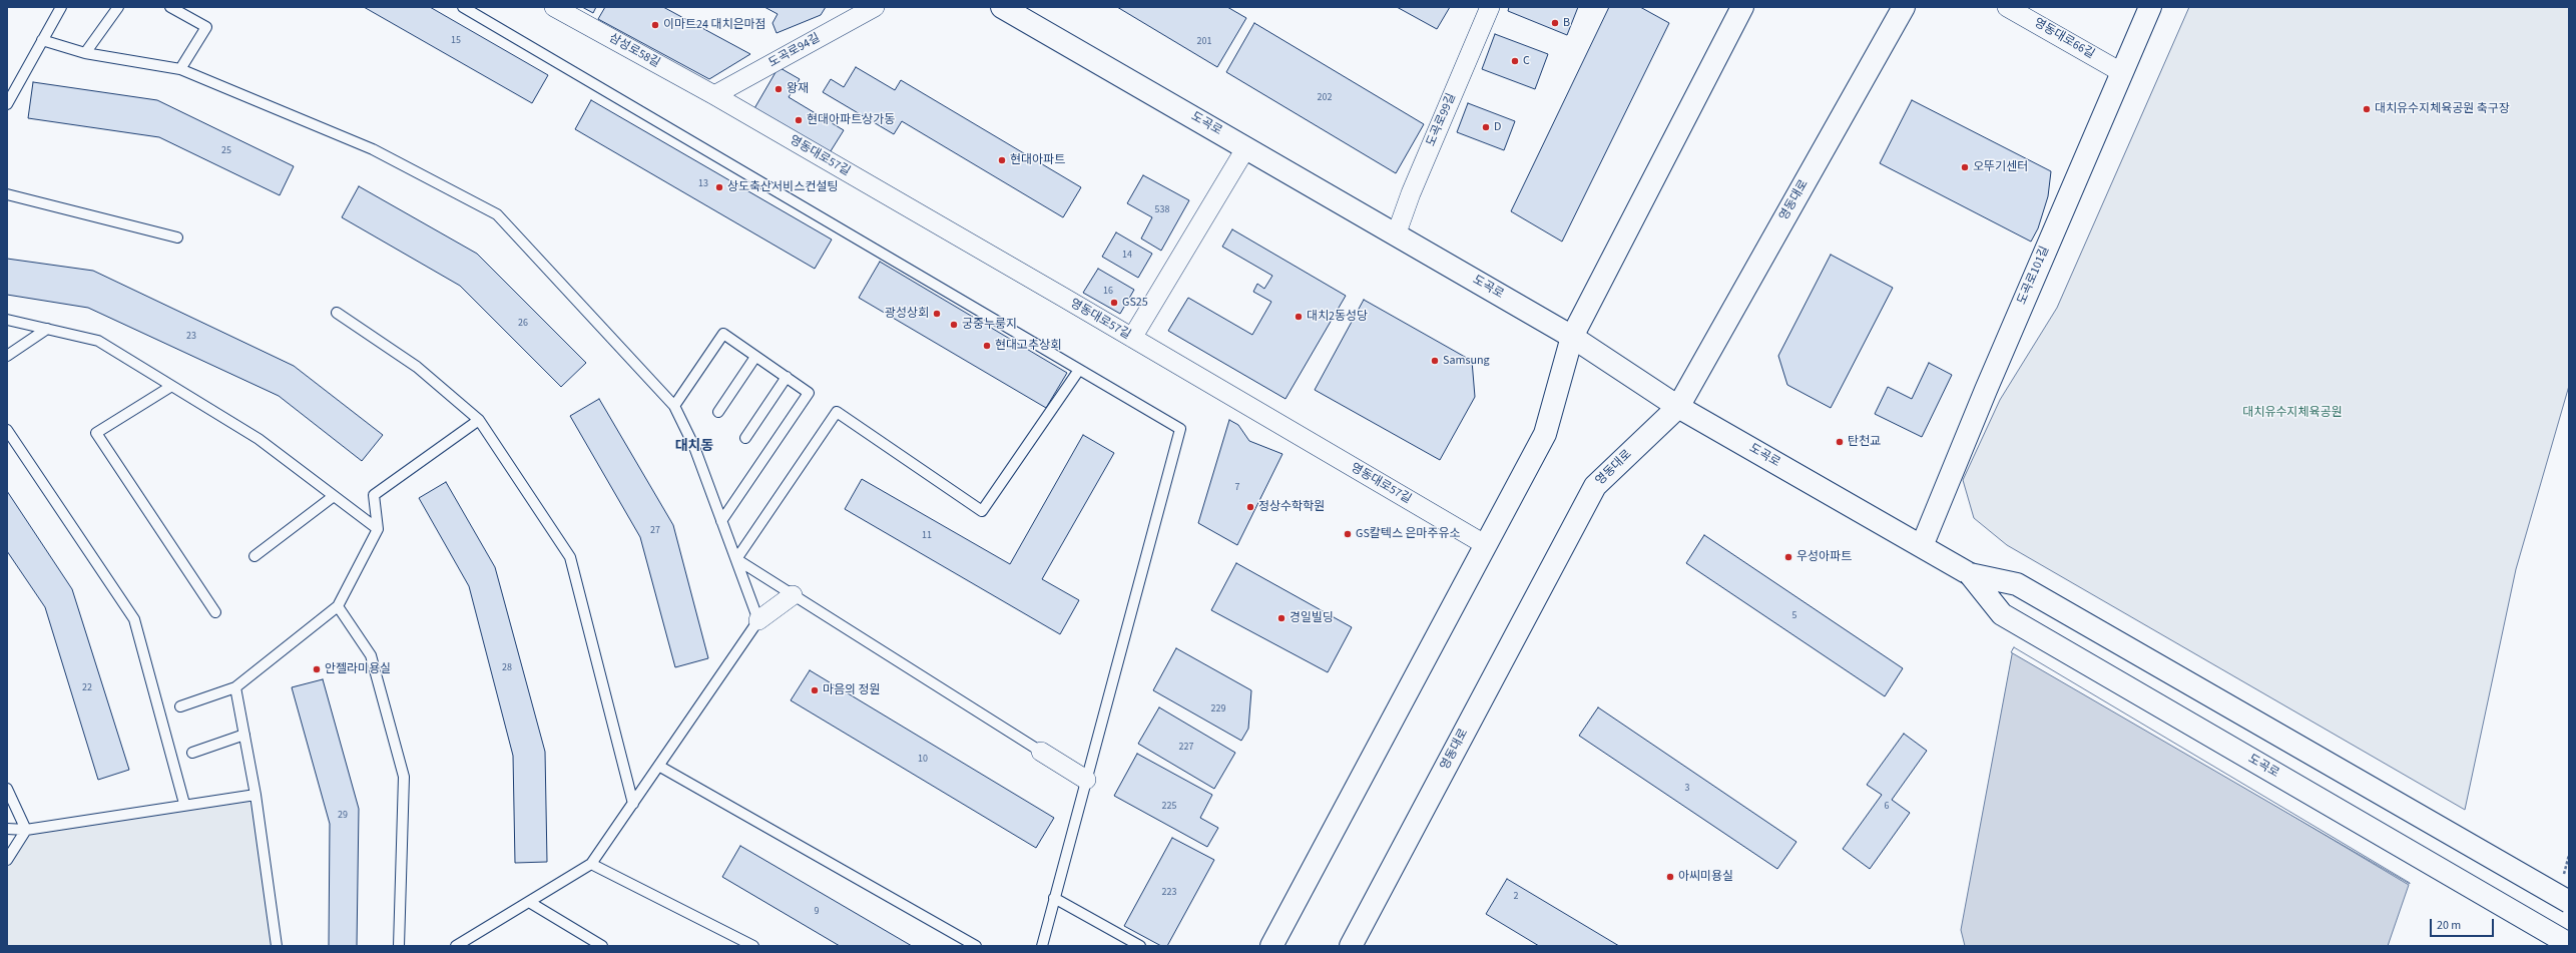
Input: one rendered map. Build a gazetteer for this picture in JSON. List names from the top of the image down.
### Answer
{
  "streets": {
    "main road": ["도곡로", "영동대로", "도곡로101길"],
    "street": [
      "영동대로66길",
      "삼성로58길",
      "도곡로94길",
      "도곡로99길",
      "영동대로57길"
    ]
  },
  "crossings": [
    ["영동대로66길", "도곡로101길"],
    ["삼성로58길", "도곡로94길"],
    ["삼성로58길", "영동대로57길"],
    ["도곡로94길", "영동대로57길"],
    ["도곡로99길", "도곡로"],
    ["도곡로", "영동대로"],
    ["도곡로", "도곡로101길"]
  ],
  "districts": ["대치동"],
  "parks": ["대치유수지체육공원"],
  "places": [
    "B",
    "이마트24 대치은마점",
    "C",
    "왕재",
    "대치유수지체육공원 축구장",
    "현대아파트상가동",
    "D",
    "현대아파트",
    "오뚜기센터",
    "상도축산서비스컨설팅",
    "GS25",
    "광성상회",
    "대치2동성당",
    "궁중누룽지",
    "현대고추상회",
    "Samsung",
    "탄천교",
    "정상수학학원",
    "GS칼텍스 은마주유소",
    "우성아파트",
    "경일빌딩",
    "안젤라미용실",
    "마음의 정원",
    "아씨미용실"
  ],
  "house_numbers": [
    "15",
    "201",
    "202",
    "25",
    "13",
    "538",
    "14",
    "16",
    "26",
    "23",
    "7",
    "27",
    "11",
    "5",
    "28",
    "22",
    "229",
    "227",
    "10",
    "3",
    "225",
    "6",
    "29",
    "223",
    "2",
    "9"
  ],
  "scale_bar": "20 m"
}
